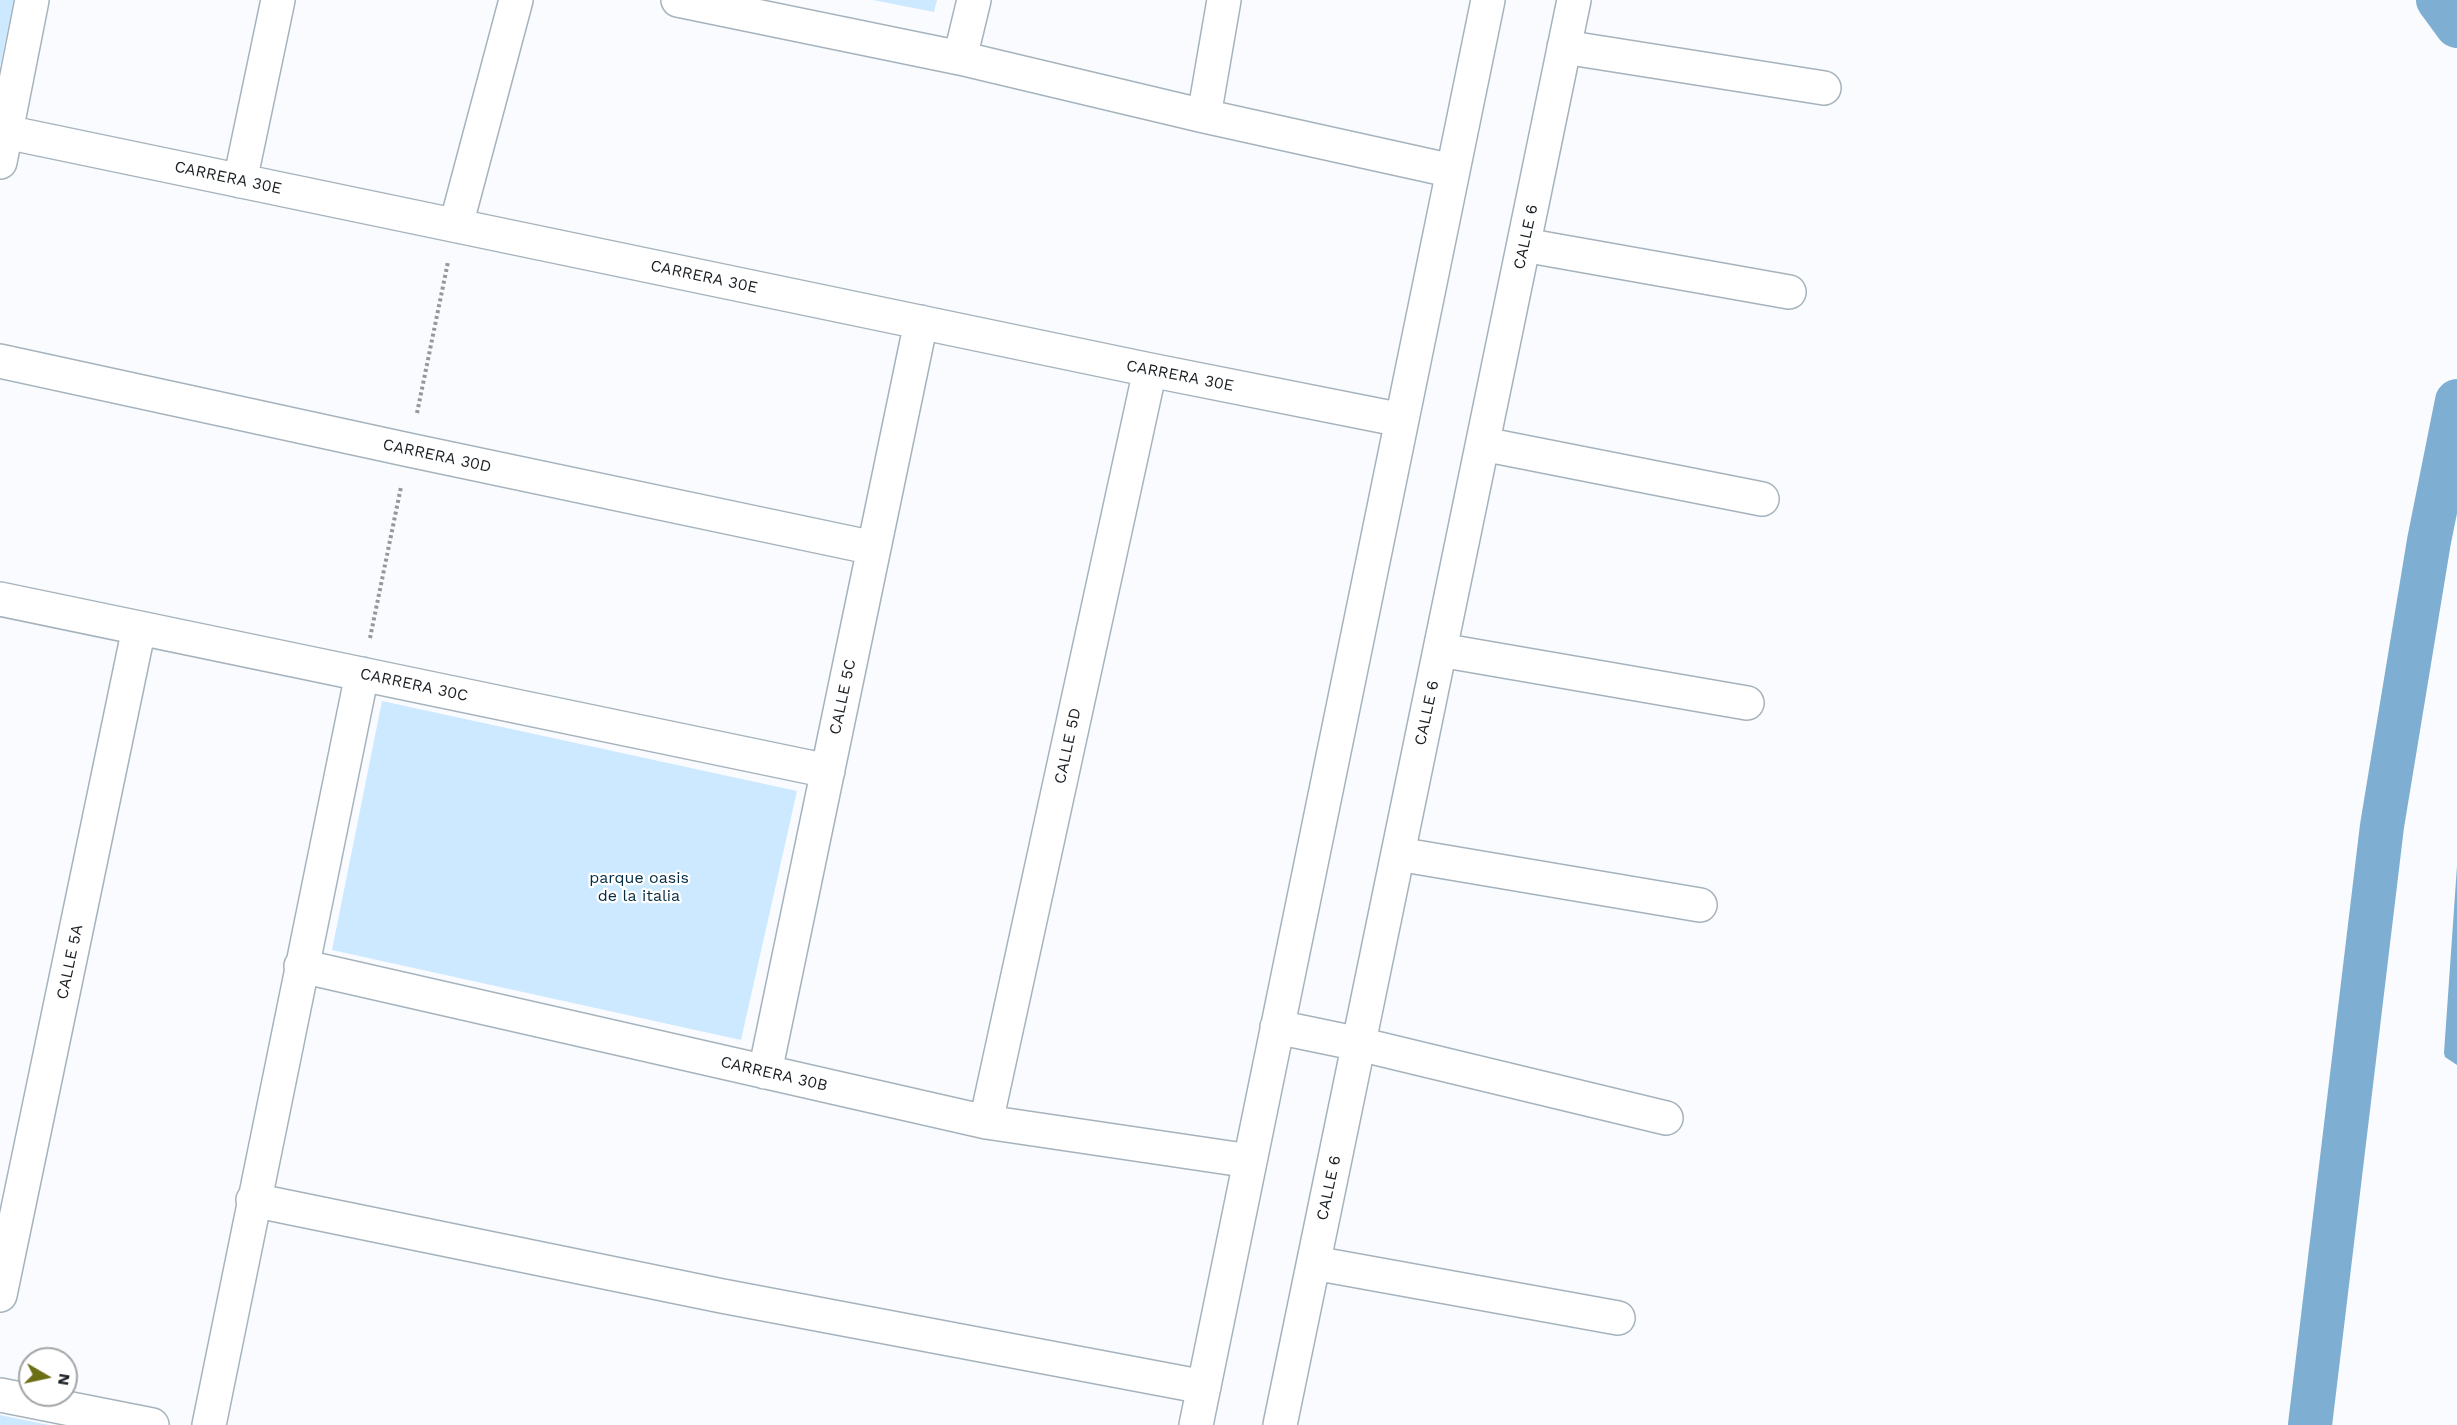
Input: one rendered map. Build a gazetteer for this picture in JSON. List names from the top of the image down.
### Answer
{
  "streets": {
    "street": [
      "CARRERA 30E",
      "CALLE 6",
      "CARRERA 30D",
      "CARRERA 30C",
      "CALLE 5C",
      "CALLE 5D",
      "CALLE 5A",
      "CARRERA 30B"
    ]
  },
  "crossings": [
    ["CARRERA 30E", "CALLE 5C"],
    ["CARRERA 30E", "CALLE 5D"],
    ["CARRERA 30D", "CALLE 5C"],
    ["CARRERA 30C", "CALLE 5C"],
    ["CARRERA 30C", "CALLE 5A"],
    ["CALLE 5C", "CARRERA 30B"],
    ["CALLE 5D", "CARRERA 30B"]
  ],
  "parks": ["parque oasis de la italia"],
  "north": "right"
}
